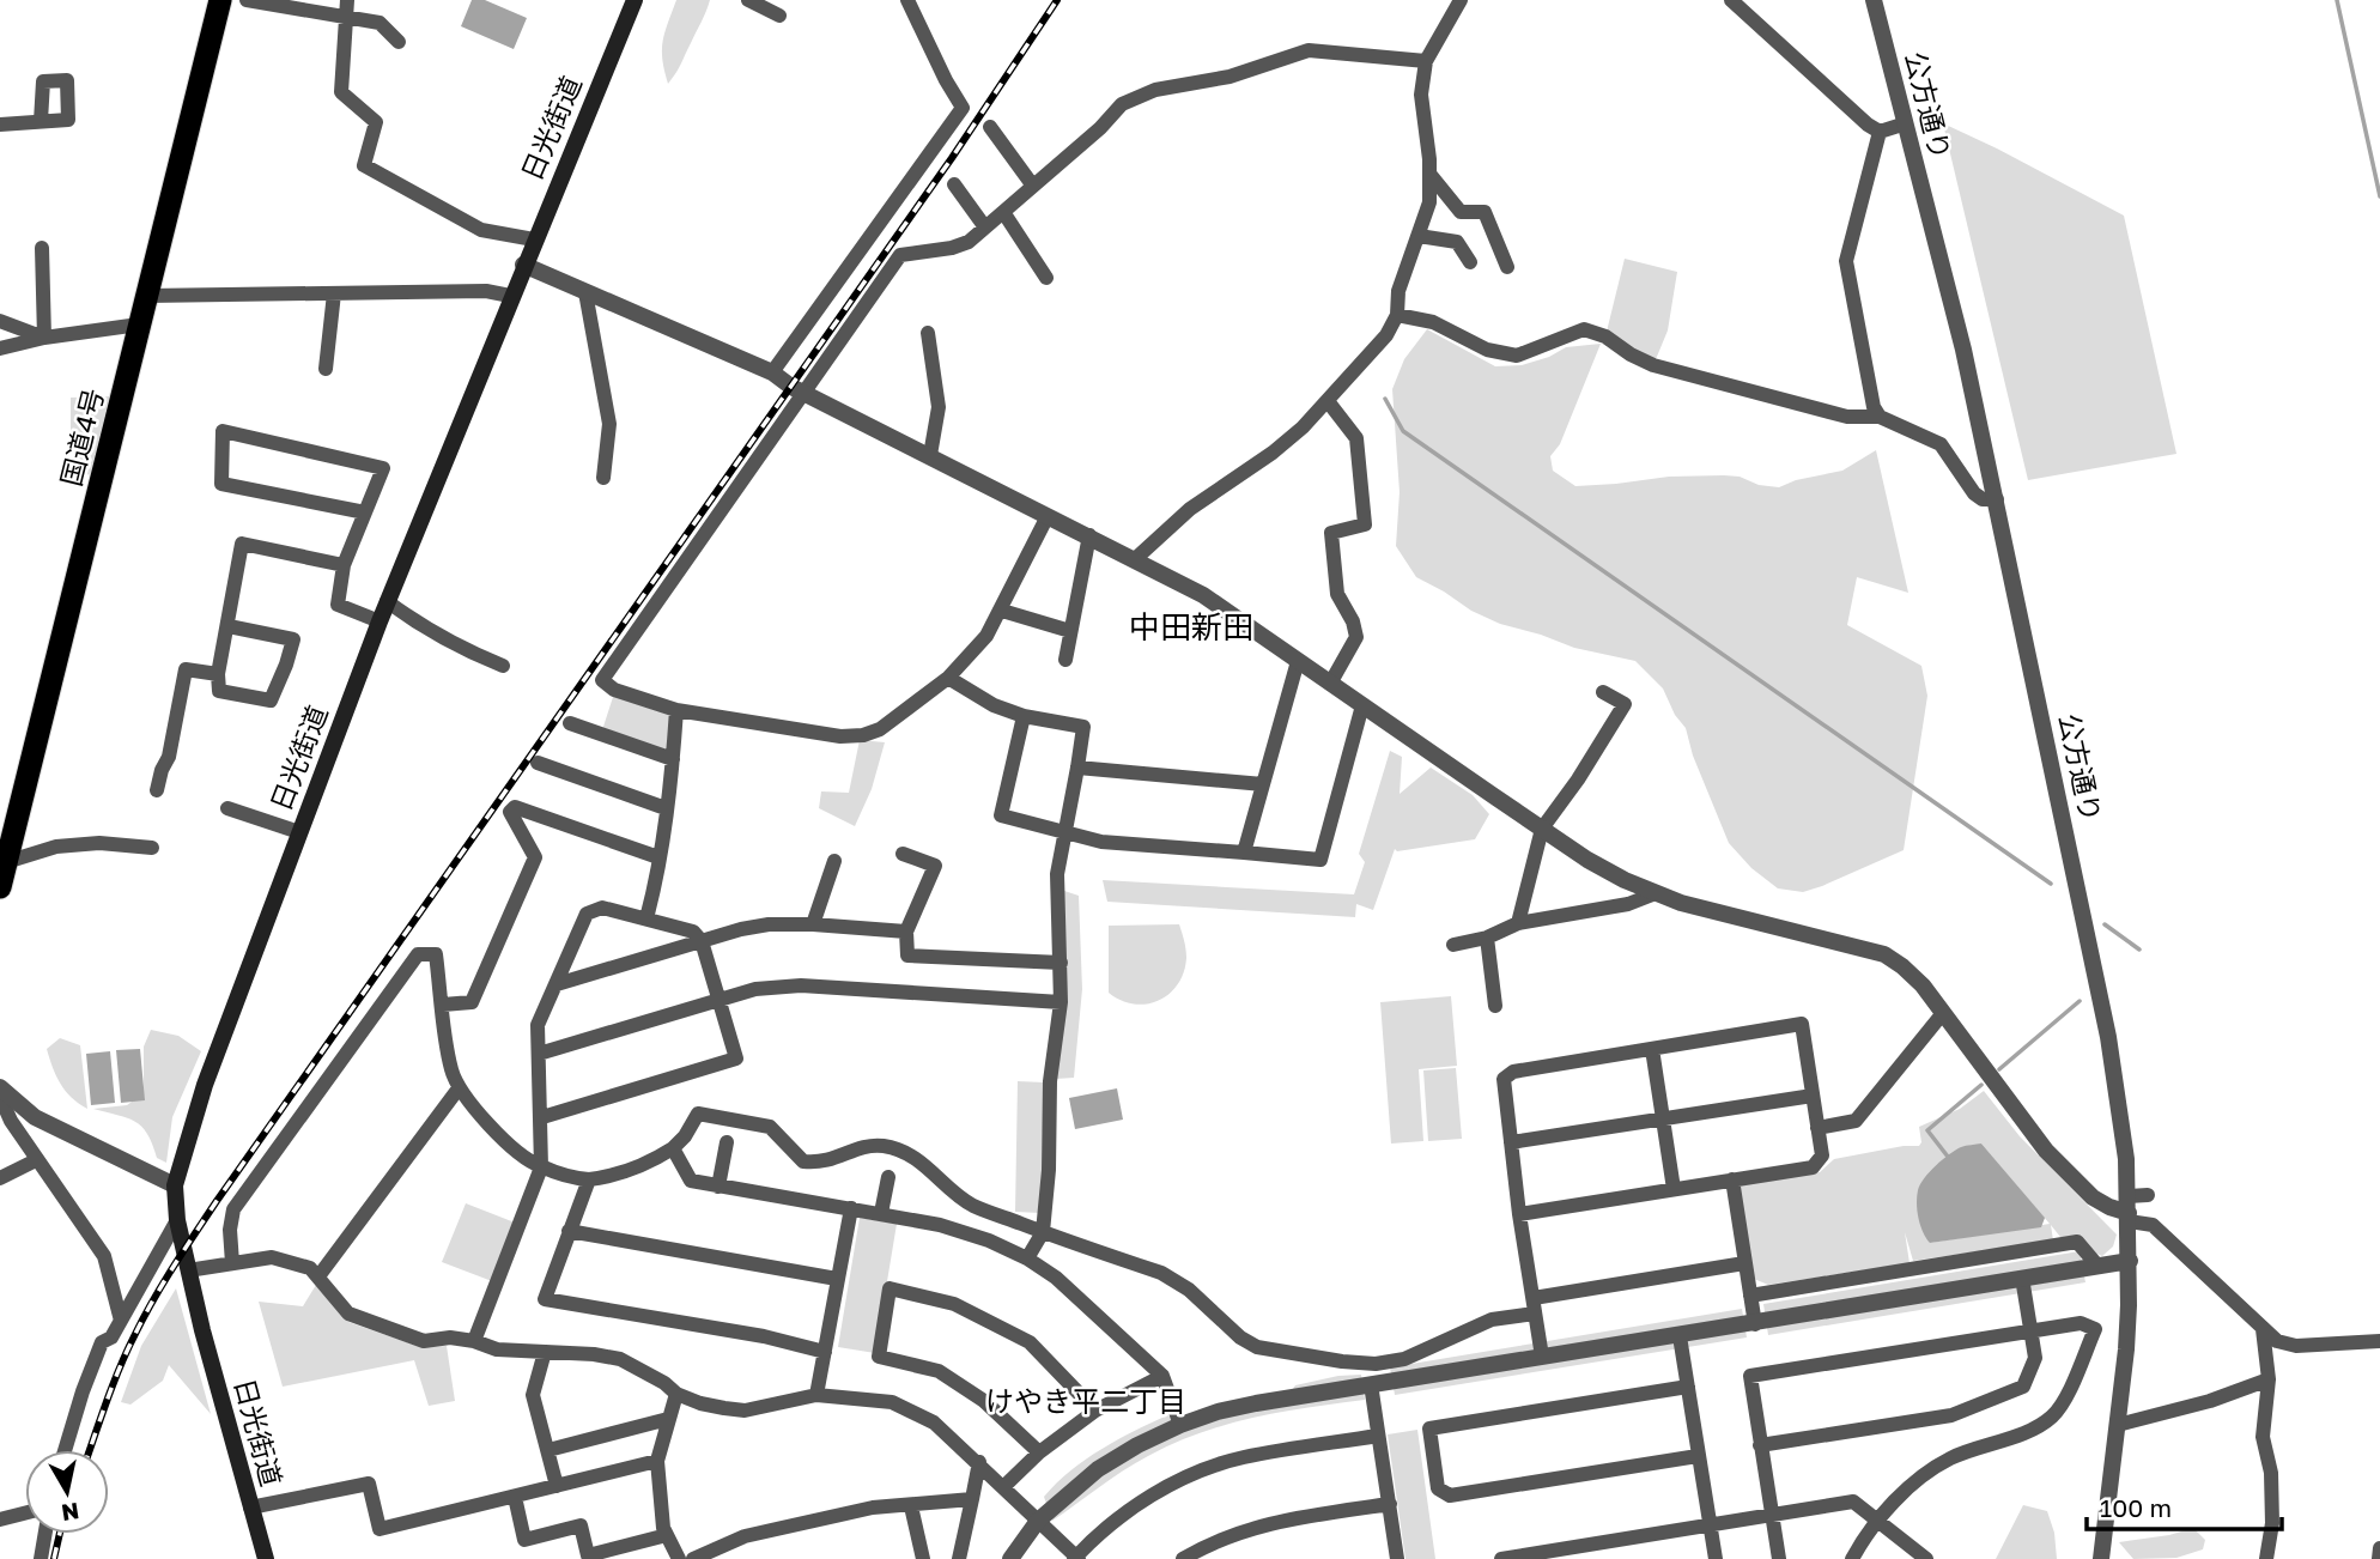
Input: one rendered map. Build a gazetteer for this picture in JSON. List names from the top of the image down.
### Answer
{
  "streets": {
    "highway": ["国道4号"],
    "main road": ["日光街道"],
    "street": ["公方通り"]
  },
  "districts": ["中田新田", "けやき平二丁目"],
  "scale_bar": "100 m",
  "north": "bottom"
}
